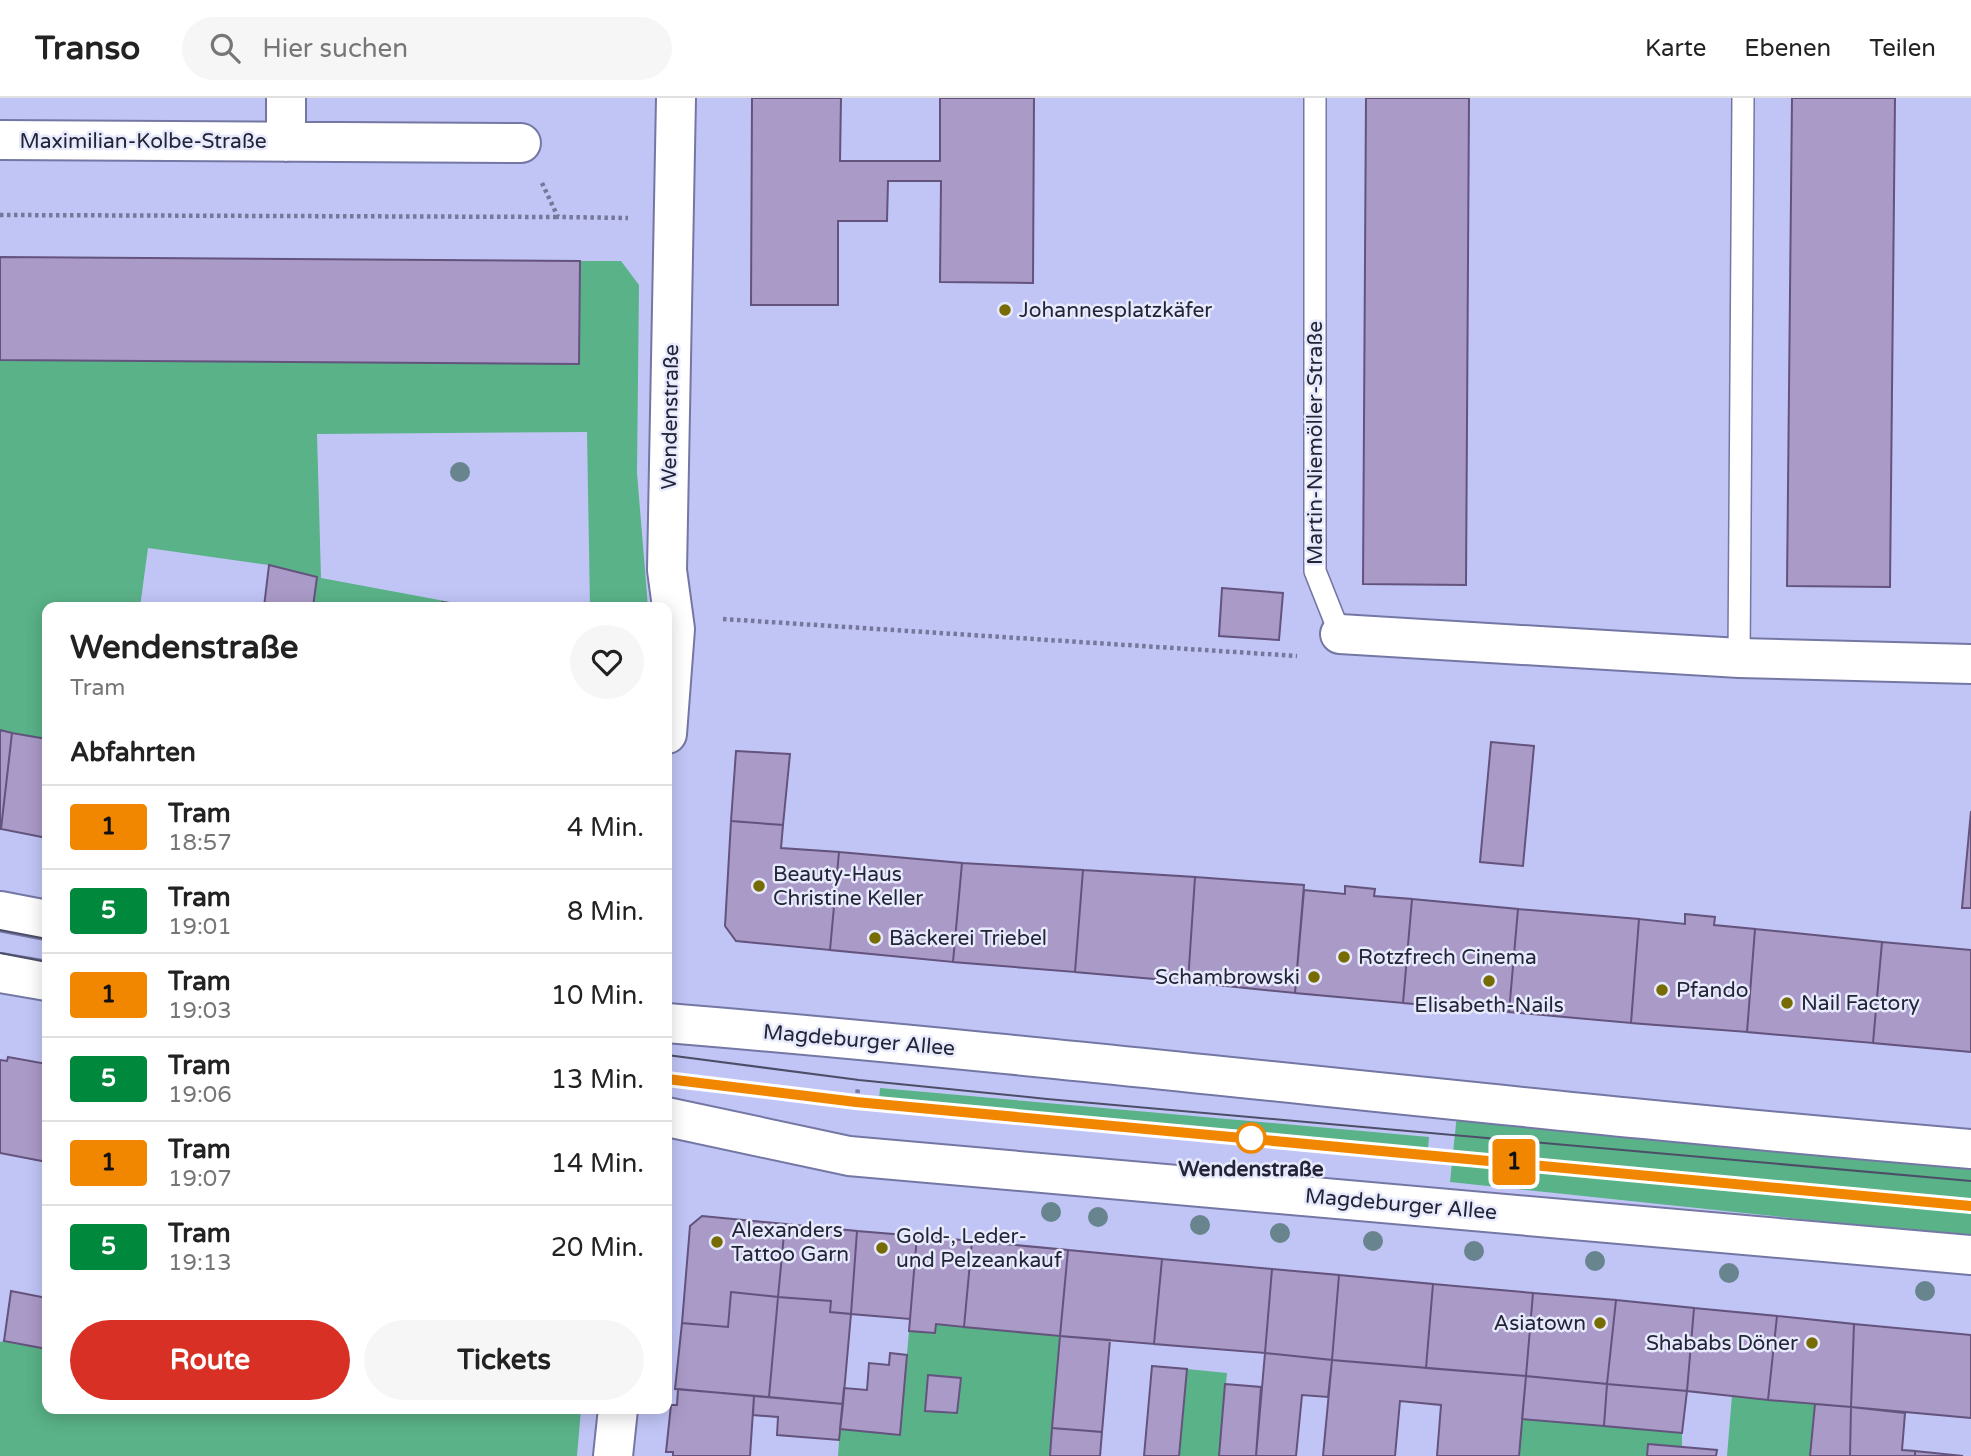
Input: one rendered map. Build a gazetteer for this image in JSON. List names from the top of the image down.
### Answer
{
  "streets": {
    "main road": ["Maximilian-Kolbe-Straße", "Wendenstraße", "Magdeburger Allee"],
    "lane": ["Martin-Niemöller-Straße"]
  },
  "places": [
    "Johannesplatzkäfer",
    "Beauty-Haus Christine Keller",
    "Bäckerei Triebel",
    "Rotzfrech Cinema",
    "Schambrowski",
    "Elisabeth-Nails",
    "Pfando",
    "Nail Factory",
    "Wendenstraße",
    "Alexanders Tattoo Garn",
    "Gold-, Leder- und Pelzeankauf",
    "Asiatown",
    "Shababs Döner"
  ],
  "lines": ["tram line 1"],
  "page": {
    "header": "Transo",
    "search": "Hier suchen",
    "nav": ["Karte", "Ebenen", "Teilen"],
    "on_map": "1",
    "heading": [
      ["Wendenstraße", "Tram"],
      "Abfahrten"
    ],
    "list": [
      {
        "mark": "1",
        "name": "Tram",
        "note": "18:57",
        "value": "4 Min."
      },
      {
        "mark": "5",
        "name": "Tram",
        "note": "19:01",
        "value": "8 Min."
      },
      {
        "mark": "1",
        "name": "Tram",
        "note": "19:03",
        "value": "10 Min."
      },
      {
        "mark": "5",
        "name": "Tram",
        "note": "19:06",
        "value": "13 Min."
      },
      {
        "mark": "1",
        "name": "Tram",
        "note": "19:07",
        "value": "14 Min."
      },
      {
        "mark": "5",
        "name": "Tram",
        "note": "19:13",
        "value": "20 Min."
      }
    ],
    "buttons": ["Route", "Tickets"]
  }
}
